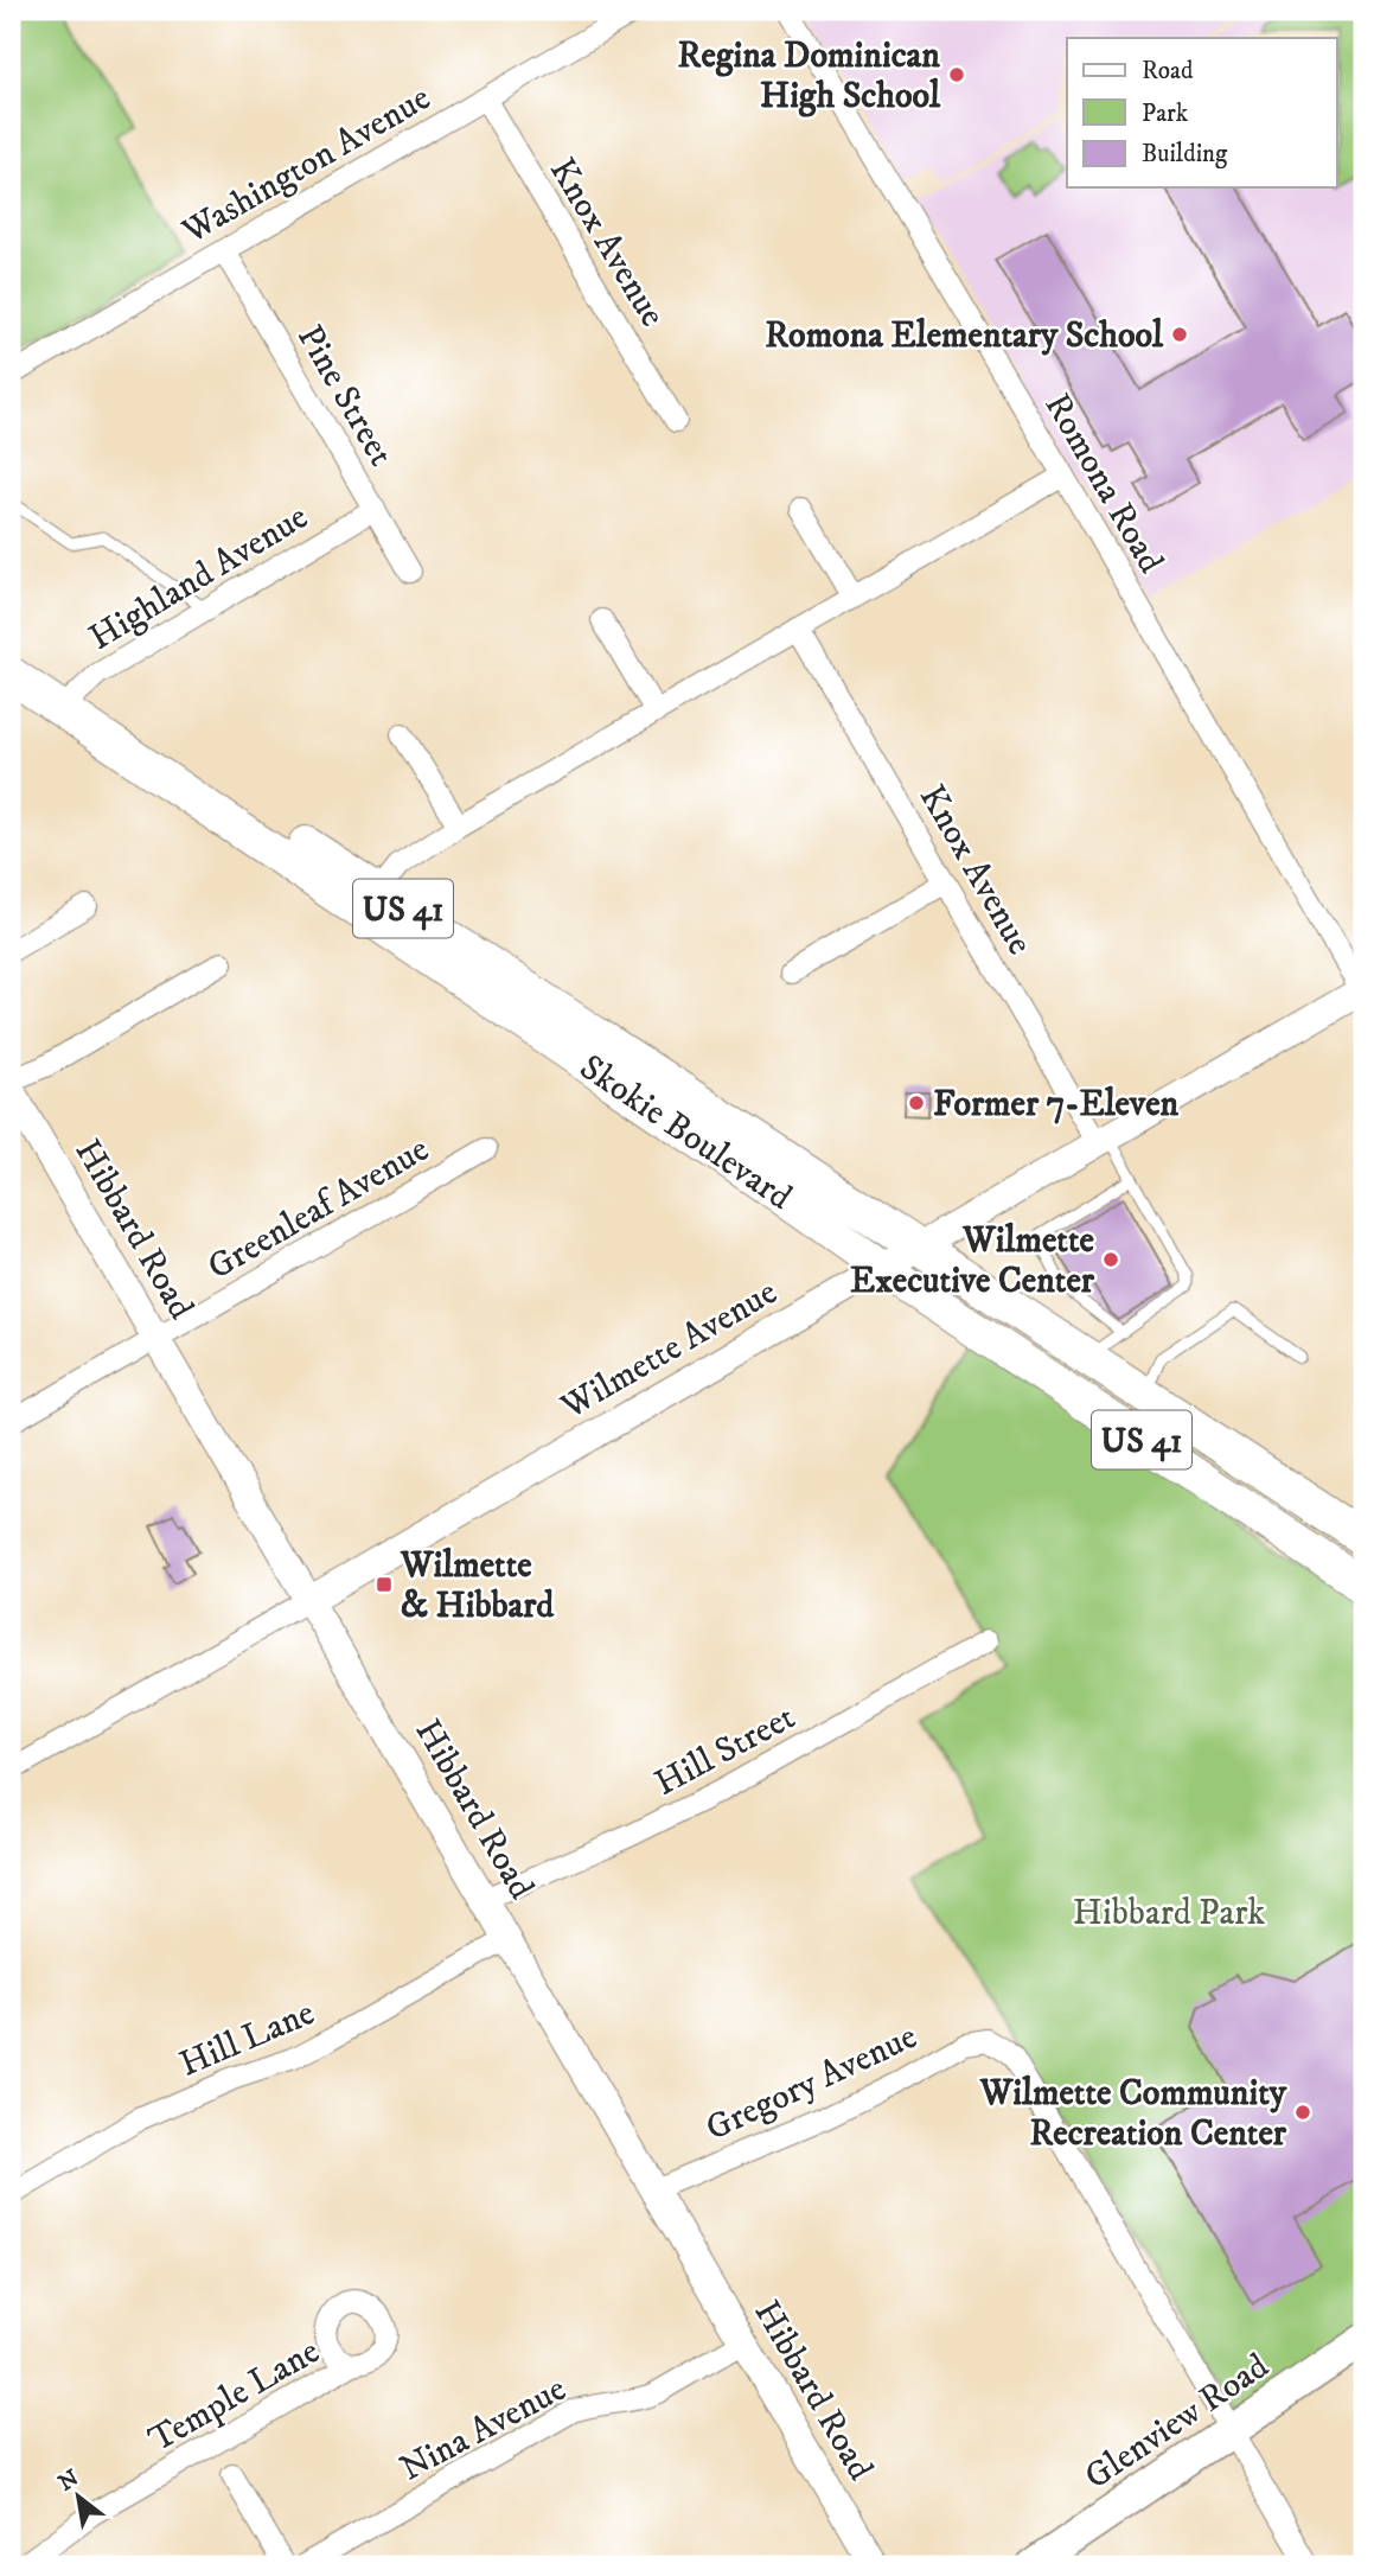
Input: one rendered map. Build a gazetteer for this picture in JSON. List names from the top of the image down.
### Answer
{
  "streets": {
    "main road": ["US 41", "Skokie Boulevard", "Glenview Road"],
    "street": [
      "Washington Avenue",
      "Knox Avenue",
      "Pine Street",
      "Romona Road",
      "Highland Avenue",
      "Greenleaf Avenue",
      "Hibbard Road",
      "Wilmette Avenue",
      "Hill Street",
      "Hill Lane",
      "Gregory Avenue",
      "Temple Lane",
      "Nina Avenue"
    ]
  },
  "crossings": [
    ["Washington Avenue", "Knox Avenue"],
    ["Washington Avenue", "Pine Street"],
    ["Knox Avenue", "Wilmette Avenue"],
    ["Pine Street", "Highland Avenue"],
    ["Romona Road", "Wilmette Avenue"],
    ["Highland Avenue", "Skokie Boulevard"],
    ["Skokie Boulevard", "Wilmette Avenue"],
    ["Greenleaf Avenue", "Hibbard Road"],
    ["Hibbard Road", "Wilmette Avenue"],
    ["Hibbard Road", "Hill Street"],
    ["Hibbard Road", "Hill Lane"],
    ["Hibbard Road", "Gregory Avenue"],
    ["Hibbard Road", "Nina Avenue"],
    ["Gregory Avenue", "Glenview Road"]
  ],
  "parks": ["Hibbard Park"],
  "places": {
    "other": [
      "Regina Dominican High School",
      "Romona Elementary School",
      "Former 7-Eleven",
      "Wilmette Executive Center",
      "Wilmette Community Recreation Center"
    ],
    "transit": ["Wilmette & Hibbard"]
  },
  "legend": ["Road", "Park", "Building"],
  "north": "top left"
}
